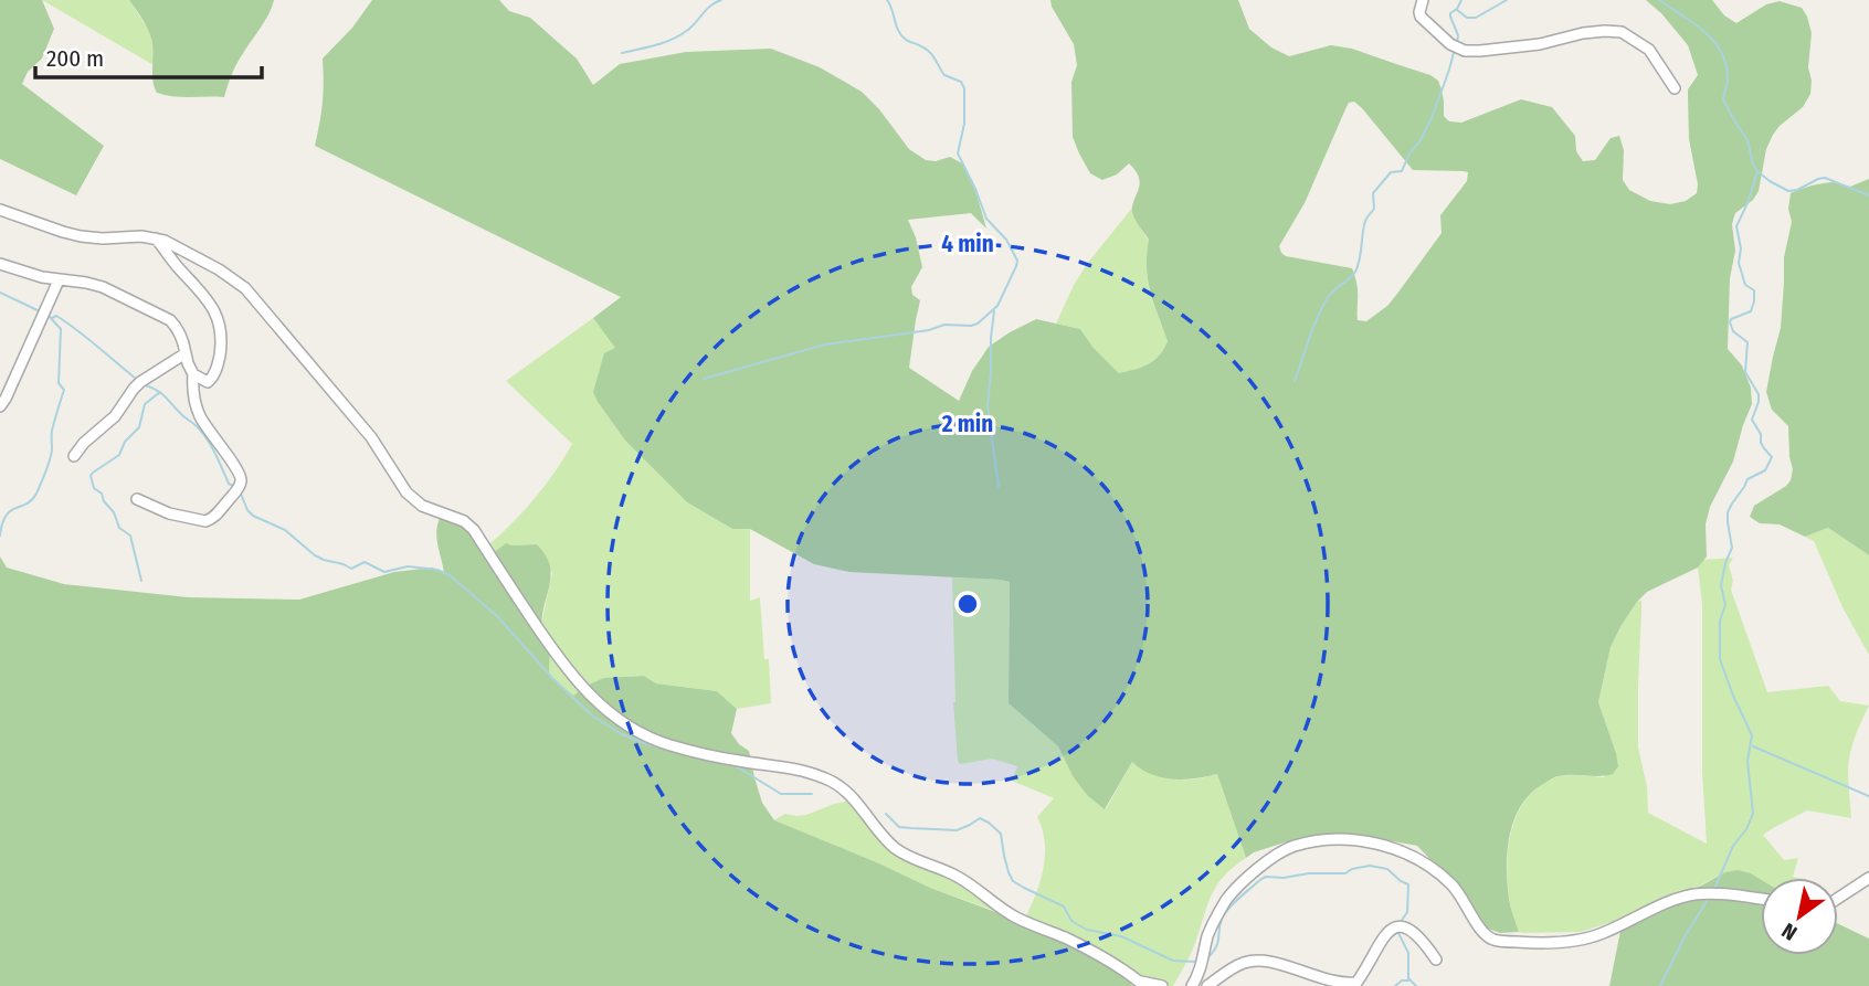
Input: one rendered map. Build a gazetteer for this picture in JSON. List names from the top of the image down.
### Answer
{
  "scale_bar": "200 m",
  "north": "bottom left",
  "rings": ["4 min", "2 min"]
}
